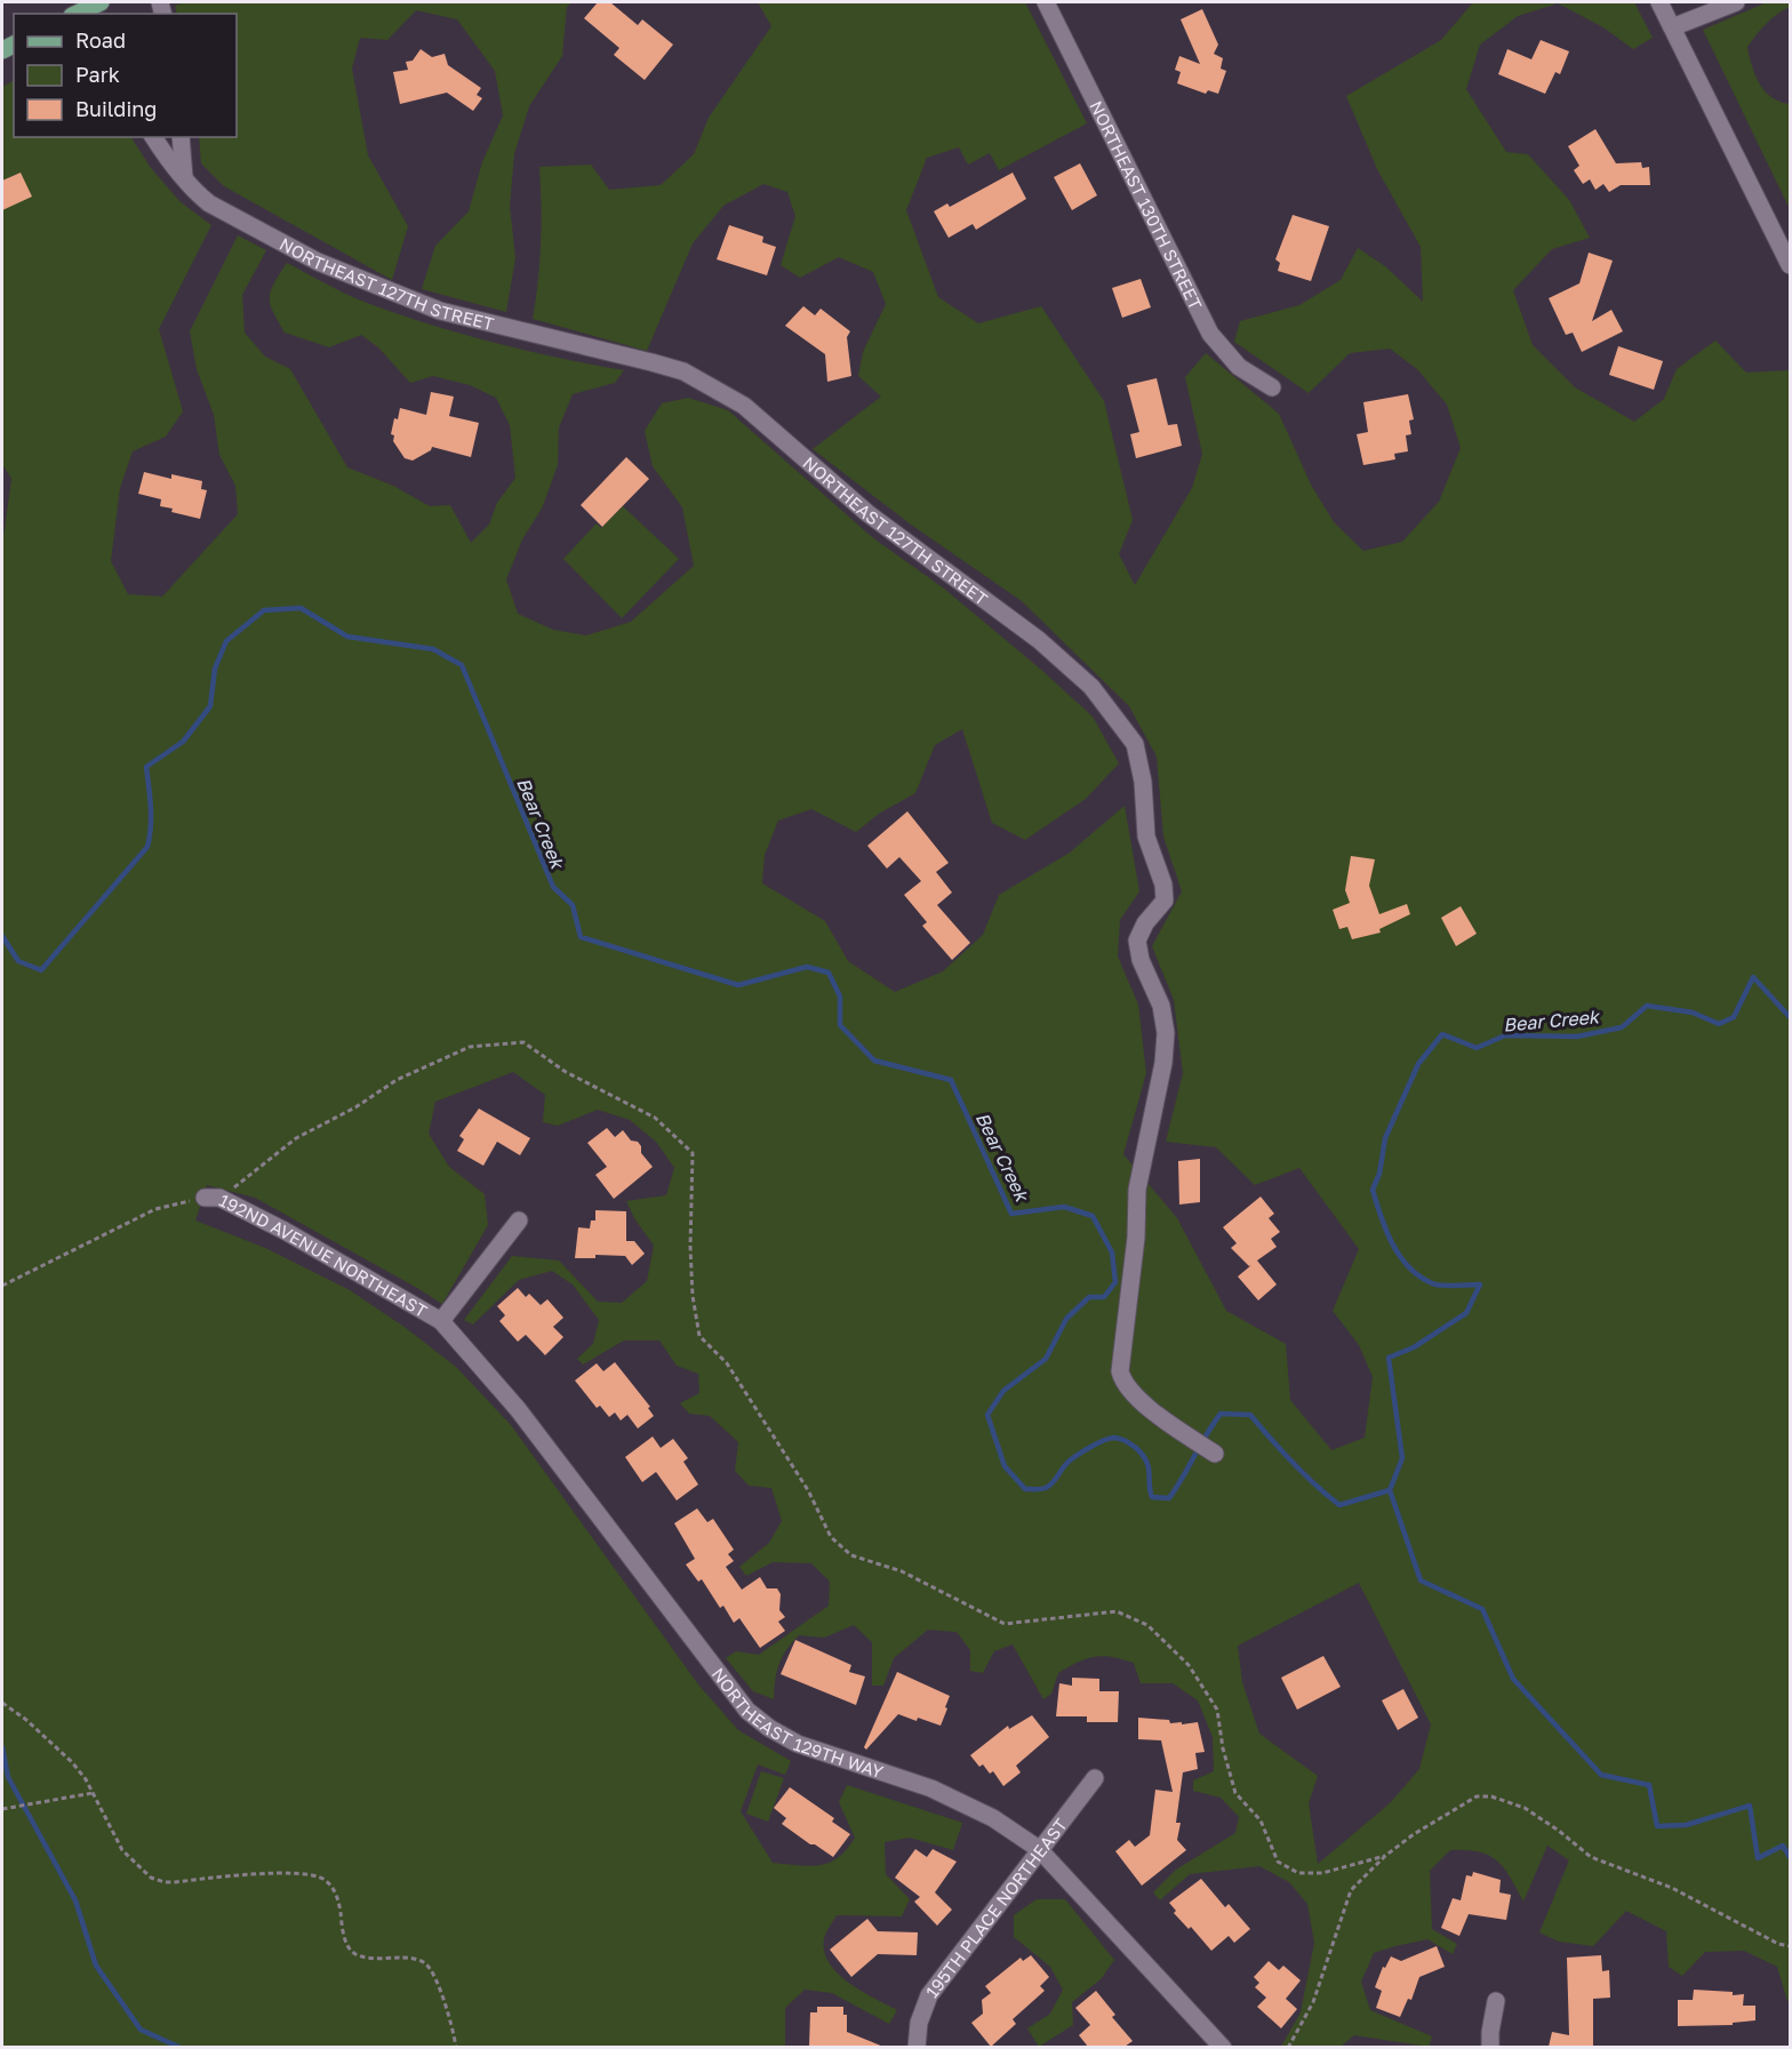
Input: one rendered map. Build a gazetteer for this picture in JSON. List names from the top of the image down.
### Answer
{
  "streets": {
    "street": [
      "NORTHEAST 130TH STREET",
      "NORTHEAST 127TH STREET",
      "192ND AVENUE NORTHEAST",
      "NORTHEAST 129TH WAY",
      "195TH PLACE NORTHEAST"
    ]
  },
  "crossings": [
    ["192ND AVENUE NORTHEAST", "NORTHEAST 129TH WAY"],
    ["NORTHEAST 129TH WAY", "195TH PLACE NORTHEAST"]
  ],
  "water": ["Bear Creek"],
  "legend": ["Road", "Park", "Building"]
}
